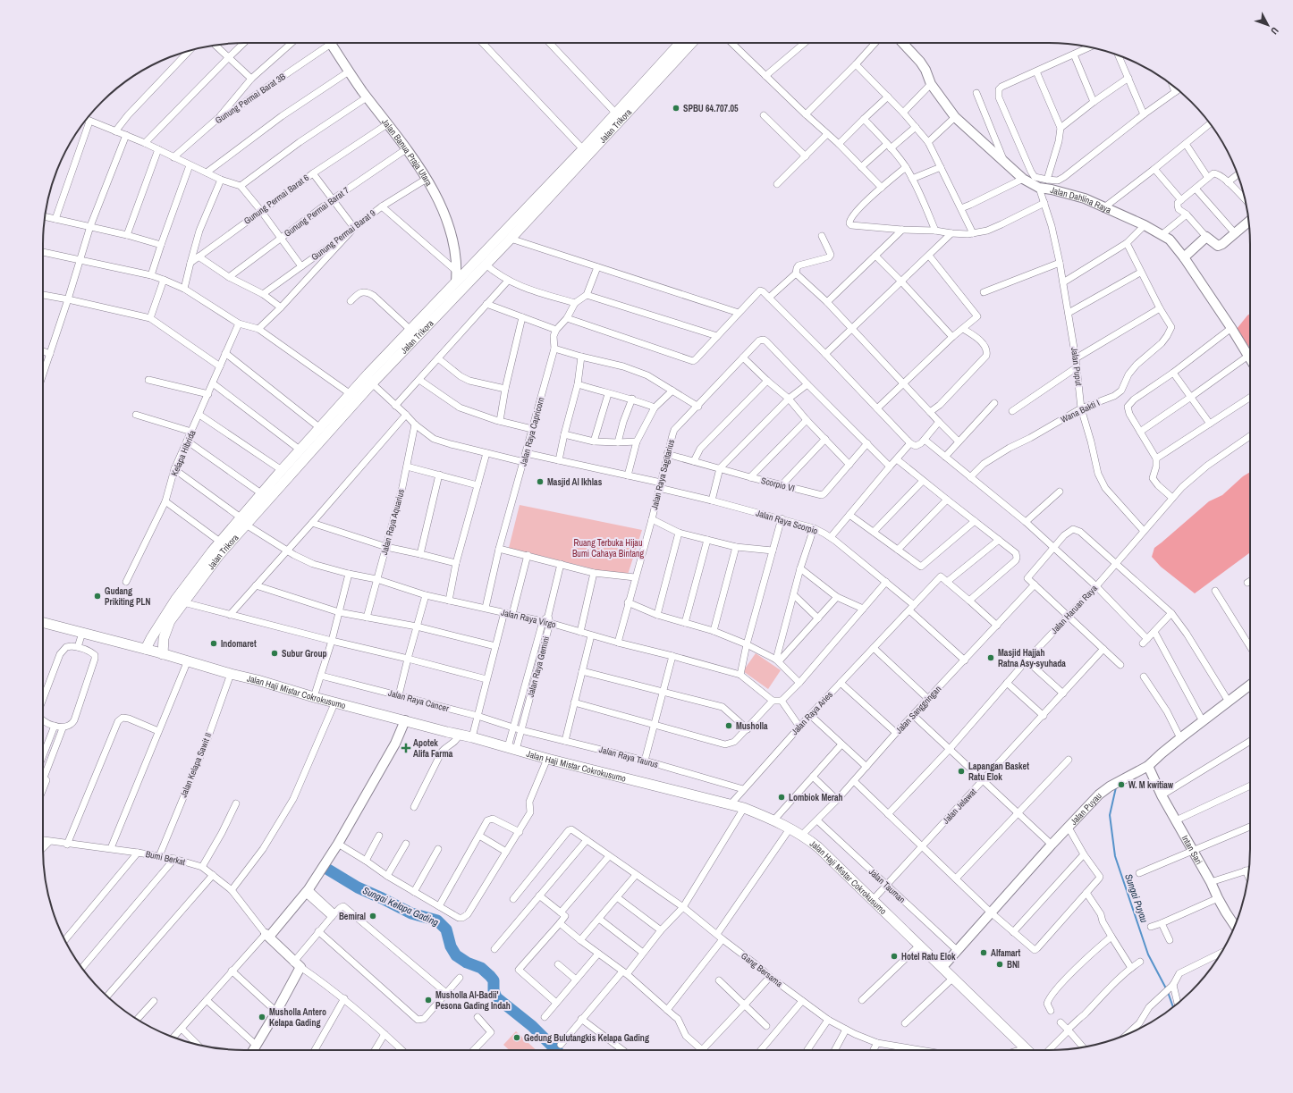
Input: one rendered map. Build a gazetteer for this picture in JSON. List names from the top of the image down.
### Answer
{
  "streets": {
    "main road": ["Jalan Trikora", "Jalan Haji Mistar Cokrokusumo"],
    "street": [
      "Gunung Permai Barat 3B",
      "Jalan Banua Praja Utara",
      "Gunung Permai Barat 6",
      "Jalan Dahlina Raya",
      "Gunung Permai Barat 7",
      "Gunung Permai Barat 9",
      "Jalan Puput",
      "Wana Bakti I",
      "Jalan Raya Capricorn",
      "Kelapa Hibrida",
      "Jalan Raya Sagitarius",
      "Scorpio VI",
      "Jalan Raya Aquarius",
      "Jalan Raya Scorpio",
      "Jalan Haruan Raya",
      "Jalan Raya Virgo",
      "Jalan Raya Gemini",
      "Jalan Raya Cancer",
      "Jalan Sanggringan",
      "Jalan Raya Aries",
      "Jalan Raya Taurus",
      "Jalan Kelapa Sawit II",
      "Jalan Jelawat",
      "Jalan Puyau",
      "Intan Sari",
      "Bumi Berkat",
      "Jalan Tauman",
      "Gang Bersama"
    ]
  },
  "crossings": [
    ["Jalan Trikora", "Jalan Banua Praja Utara"],
    ["Jalan Trikora", "Jalan Raya Virgo"],
    ["Jalan Trikora", "Jalan Haji Mistar Cokrokusumo"],
    ["Jalan Banua Praja Utara", "Gunung Permai Barat 6"],
    ["Jalan Banua Praja Utara", "Gunung Permai Barat 7"],
    ["Jalan Banua Praja Utara", "Gunung Permai Barat 9"],
    ["Jalan Dahlina Raya", "Jalan Puput"],
    ["Jalan Puput", "Wana Bakti I"],
    ["Jalan Puput", "Jalan Haruan Raya"],
    ["Jalan Raya Capricorn", "Jalan Raya Scorpio"],
    ["Jalan Raya Capricorn", "Jalan Raya Virgo"],
    ["Kelapa Hibrida", "Jalan Raya Virgo"],
    ["Jalan Raya Sagitarius", "Scorpio VI"],
    ["Jalan Raya Sagitarius", "Jalan Raya Scorpio"],
    ["Jalan Raya Sagitarius", "Jalan Raya Virgo"],
    ["Jalan Raya Aquarius", "Jalan Raya Virgo"],
    ["Jalan Raya Scorpio", "Jalan Sanggringan"],
    ["Jalan Raya Scorpio", "Jalan Raya Aries"],
    ["Jalan Raya Virgo", "Jalan Raya Gemini"],
    ["Jalan Raya Gemini", "Jalan Haji Mistar Cokrokusumo"],
    ["Jalan Raya Gemini", "Jalan Raya Cancer"],
    ["Jalan Raya Gemini", "Jalan Raya Taurus"],
    ["Jalan Haji Mistar Cokrokusumo", "Jalan Sanggringan"],
    ["Jalan Haji Mistar Cokrokusumo", "Jalan Raya Aries"],
    ["Jalan Haji Mistar Cokrokusumo", "Jalan Kelapa Sawit II"],
    ["Jalan Haji Mistar Cokrokusumo", "Jalan Jelawat"],
    ["Jalan Haji Mistar Cokrokusumo", "Jalan Puyau"],
    ["Jalan Raya Cancer", "Jalan Raya Taurus"],
    ["Jalan Sanggringan", "Jalan Tauman"],
    ["Jalan Raya Aries", "Jalan Raya Taurus"],
    ["Jalan Kelapa Sawit II", "Bumi Berkat"],
    ["Jalan Jelawat", "Jalan Tauman"],
    ["Jalan Puyau", "Intan Sari"],
    ["Jalan Puyau", "Jalan Tauman"]
  ],
  "water": ["Sungai Puyau", "Sungai Kelapa Gading"],
  "parks": ["Ruang Terbuka Hijau Bumi Cahaya Bintang"],
  "places": {
    "other": [
      "SPBU 64.707.05",
      "Masjid Al Ikhlas",
      "Gudang Prikiting PLN",
      "Indomaret",
      "Subur Group",
      "Masjid Hajjah Ratna Asy-syuhada",
      "Musholla",
      "Lapangan Basket Ratu Elok",
      "W. M kwitiaw",
      "Lombiok Merah",
      "Bemiral",
      "Alfamart",
      "Hotel Ratu Elok",
      "BNI",
      "Musholla Al-Badii' Pesona Gading Indah",
      "Musholla Antero Kelapa Gading",
      "Gedung Bulutangkis Kelapa Gading"
    ],
    "health": ["Apotek Alifa Farma"]
  },
  "north": "bottom right"
}
